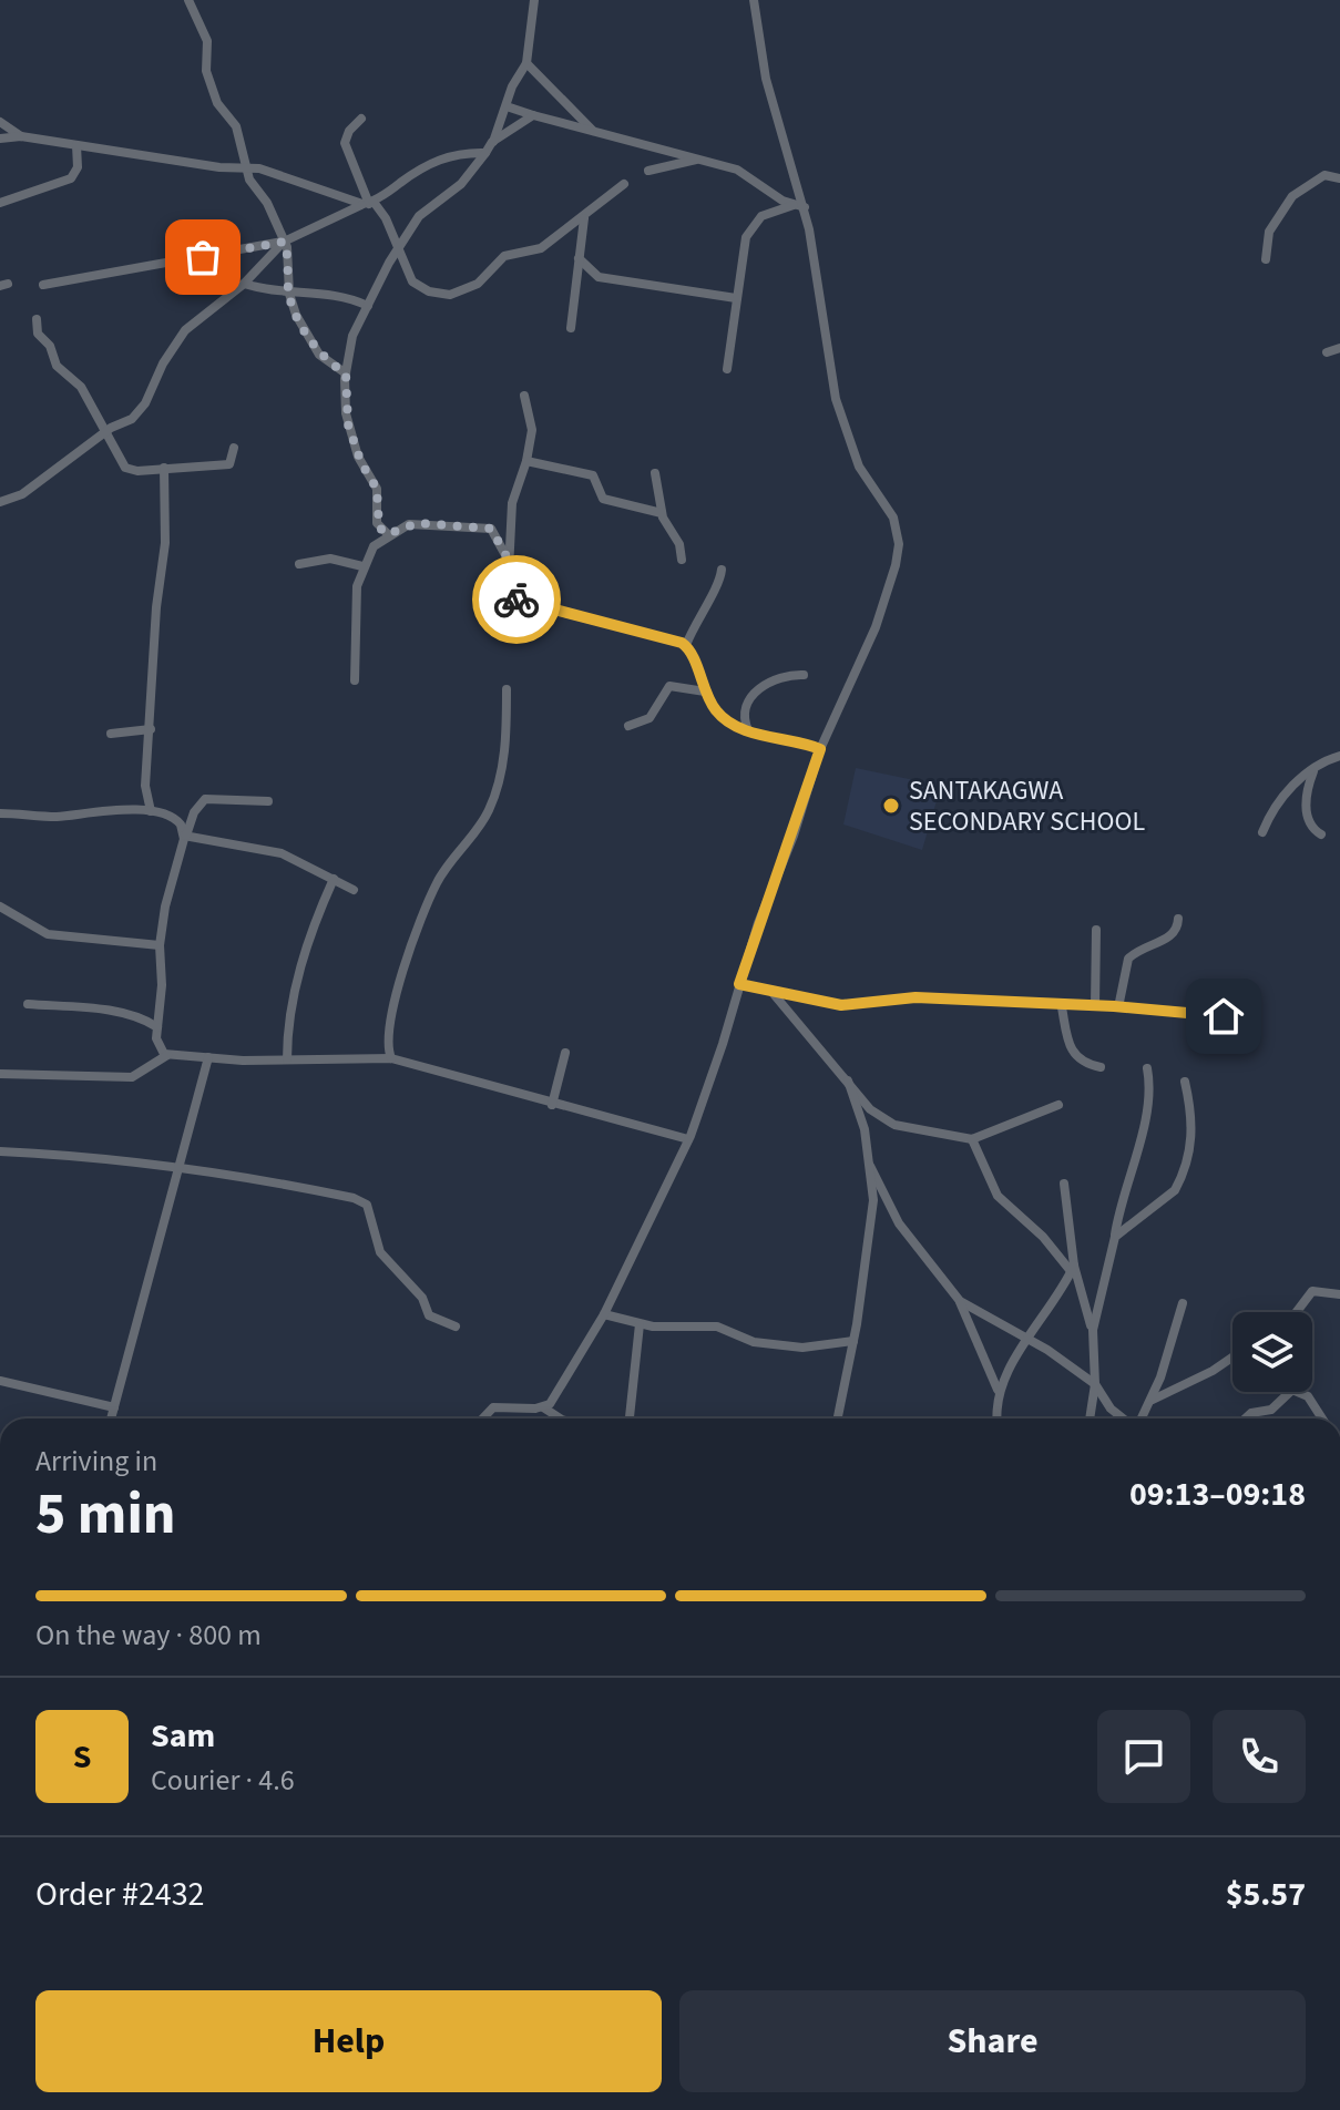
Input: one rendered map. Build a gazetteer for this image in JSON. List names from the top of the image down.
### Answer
{
  "places": ["SANTAKAGWA SECONDARY SCHOOL"],
  "page": {
    "heading": ["5 min", "Arriving in", "09:13–09:18"],
    "panel": [
      "Sam",
      "Courier · 4.6",
      "Order #2432",
      "$5.57"
    ],
    "bar": "On the way · 800 m",
    "round": "S",
    "buttons": ["Help", "Share"]
  }
}
